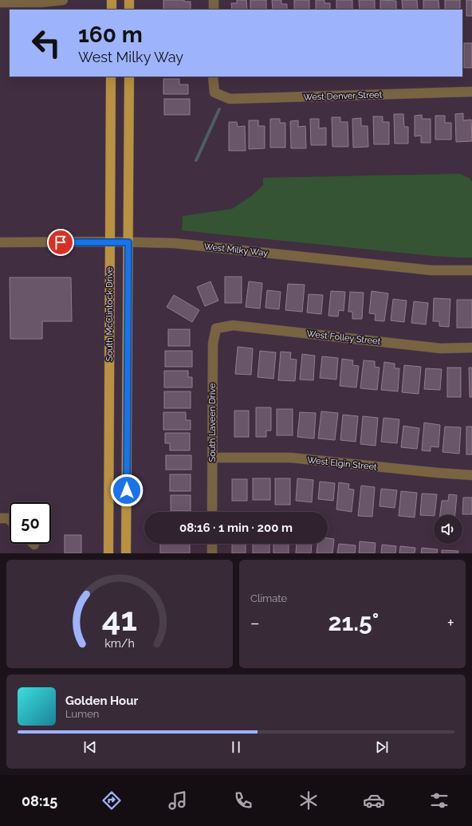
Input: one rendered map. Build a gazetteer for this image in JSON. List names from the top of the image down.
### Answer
{
  "streets": {
    "main road": ["South McClintock Drive"],
    "street": [
      "West Denver Street",
      "West Milky Way",
      "West Folley Street",
      "South Laveen Drive",
      "West Elgin Street"
    ]
  },
  "crossings": [
    ["West Milky Way", "South McClintock Drive"],
    ["West Folley Street", "South Laveen Drive"],
    ["South Laveen Drive", "West Elgin Street"]
  ],
  "page": {
    "turn": ["160 m", "West Milky Way"],
    "limit": "50",
    "trip": "08:16 · 1 min · 200 m",
    "tile": "Climate",
    "heat": ["−", "21.5°", "+"],
    "song": ["Golden Hour", "Lumen"],
    "tabs": "08:15",
    "gauge": ["41", "km/h"]
  }
}
